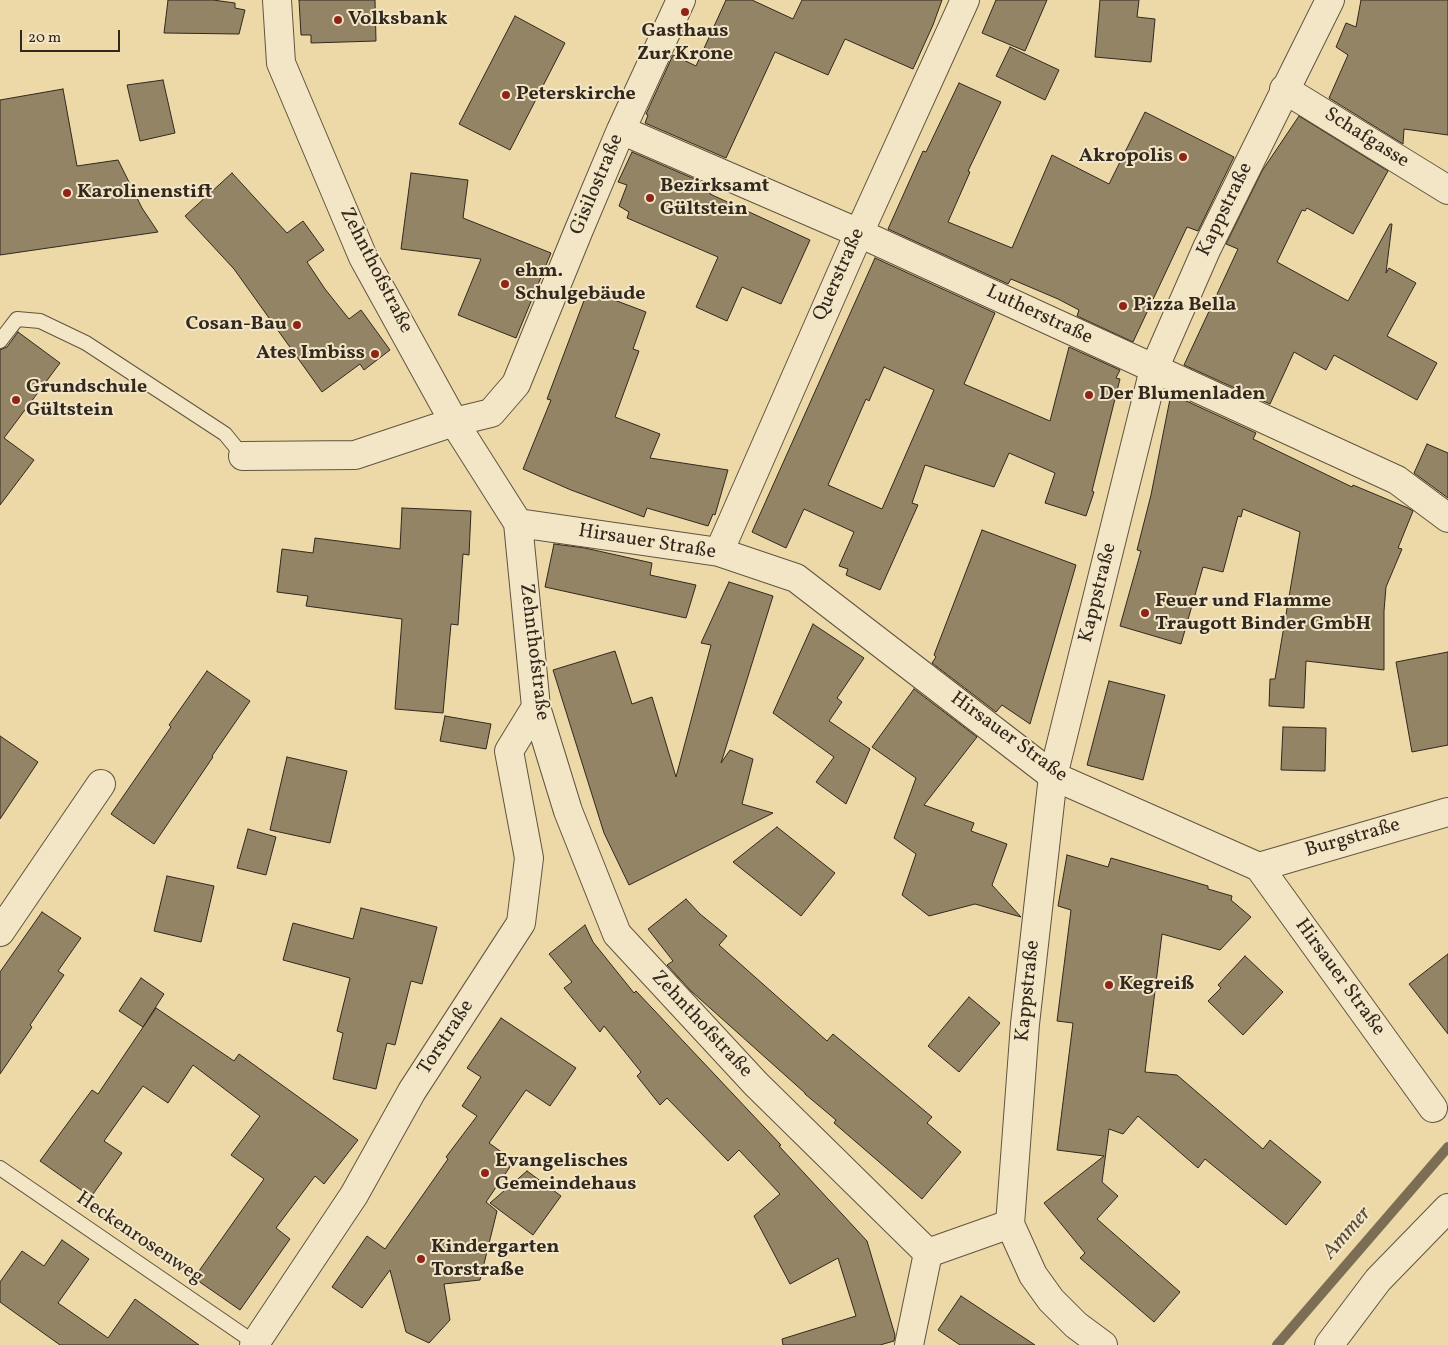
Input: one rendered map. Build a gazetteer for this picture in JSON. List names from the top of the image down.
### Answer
{
  "streets": {
    "street": [
      "Schafgasse",
      "Gisilostraße",
      "Kappstraße",
      "Zehnthofstraße",
      "Querstraße",
      "Lutherstraße",
      "Hirsauer Straße",
      "Burgstraße",
      "Torstraße"
    ],
    "lane": ["Heckenrosenweg"]
  },
  "crossings": [
    ["Schafgasse", "Kappstraße"],
    ["Gisilostraße", "Zehnthofstraße"],
    ["Gisilostraße", "Lutherstraße"],
    ["Kappstraße", "Lutherstraße"],
    ["Kappstraße", "Hirsauer Straße"],
    ["Zehnthofstraße", "Hirsauer Straße"],
    ["Zehnthofstraße", "Torstraße"],
    ["Querstraße", "Lutherstraße"],
    ["Querstraße", "Hirsauer Straße"],
    ["Hirsauer Straße", "Burgstraße"],
    ["Torstraße", "Heckenrosenweg"]
  ],
  "water": ["Ammer"],
  "places": [
    "Gasthaus Zur Krone",
    "Volksbank",
    "Peterskirche",
    "Akropolis",
    "Karolinenstift",
    "Bezirksamt Gültstein",
    "ehm. Schulgebäude",
    "Pizza Bella",
    "Cosan-Bau",
    "Ates Imbiss",
    "Der Blumenladen",
    "Grundschule Gültstein",
    "Feuer und Flamme Traugott Binder GmbH",
    "Kegreiß",
    "Evangelisches Gemeindehaus",
    "Kindergarten Torstraße"
  ],
  "scale_bar": "20 m"
}
